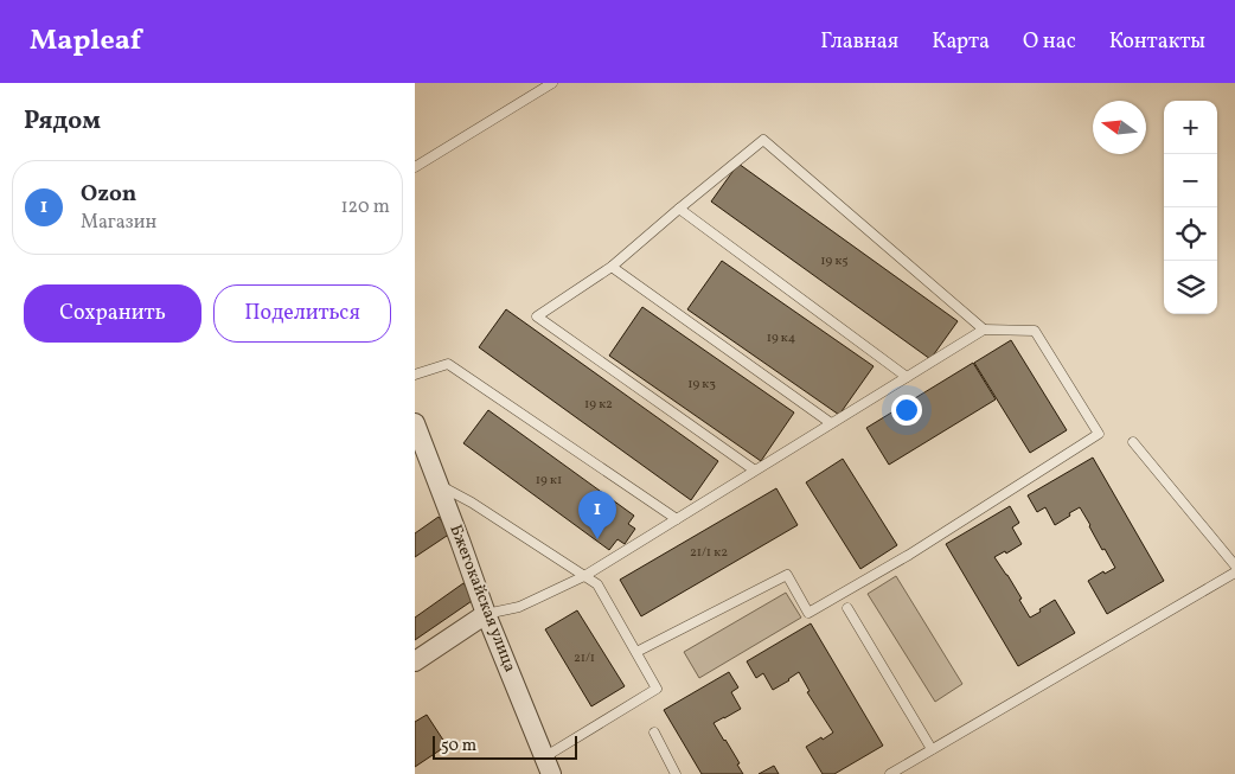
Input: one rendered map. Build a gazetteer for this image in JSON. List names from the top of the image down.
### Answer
{
  "streets": {
    "street": ["Бжегокайская улица"]
  },
  "house_numbers": [
    "19 к5",
    "19 к4",
    "19 к3",
    "19 к2",
    "19 к1",
    "21/1 к2",
    "21/1"
  ],
  "scale_bar": "50 m",
  "north": "left",
  "page": {
    "header": "Mapleaf",
    "nav": [
      "Главная",
      "Карта",
      "О нас",
      "Контакты"
    ],
    "heading": "Рядом",
    "map_buttons": ["+", "−"],
    "list": [
      {
        "mark": "1",
        "name": "Ozon",
        "note": "Магазин",
        "value": "120 m"
      }
    ],
    "buttons": ["Сохранить", "Поделиться"],
    "pins": "1",
    "scale": "50 m"
  }
}
